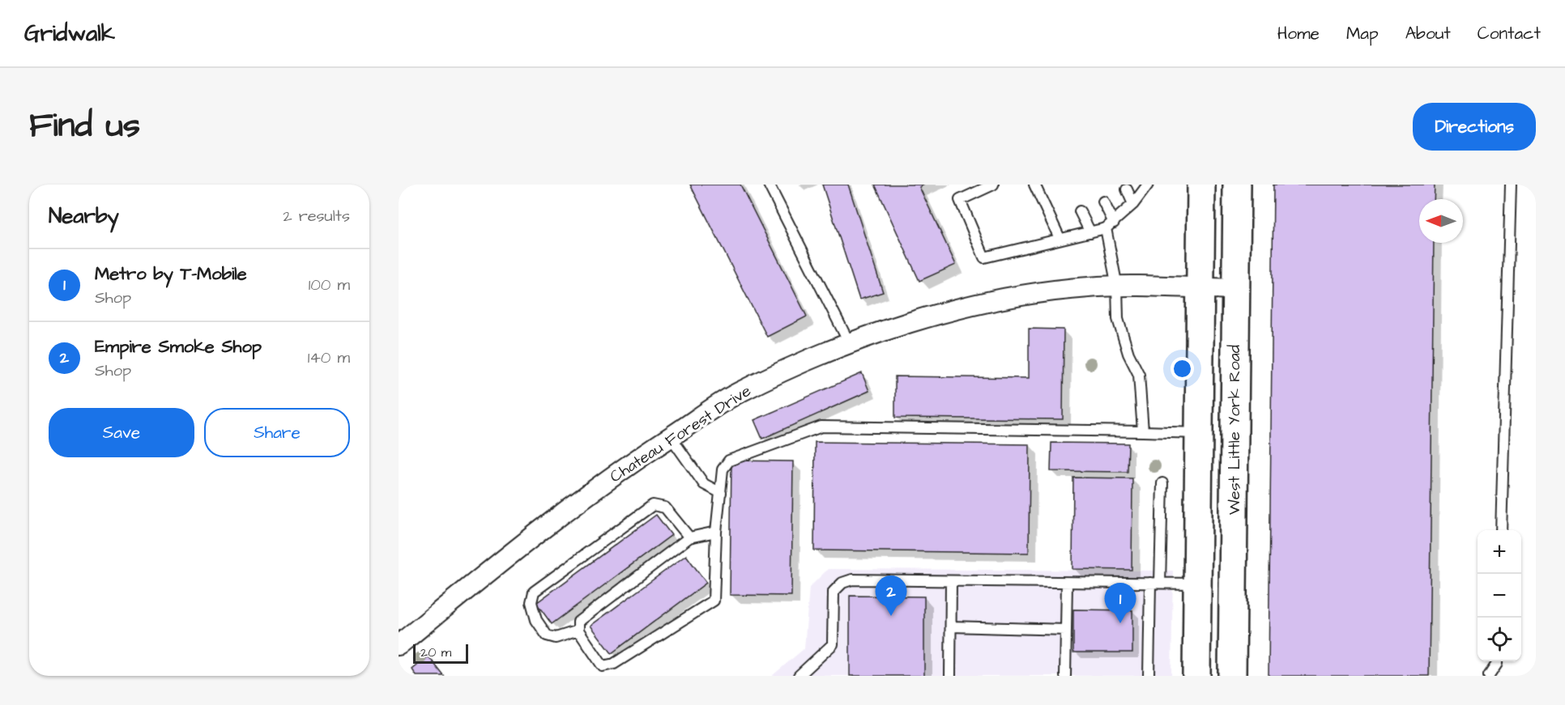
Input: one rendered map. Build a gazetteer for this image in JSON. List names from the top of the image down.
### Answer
{
  "streets": {
    "main road": ["West Little York Road"],
    "street": ["Chateau Forest Drive"]
  },
  "crossings": [
    ["West Little York Road", "Chateau Forest Drive"]
  ],
  "scale_bar": "20 m",
  "north": "left",
  "page": {
    "header": "Gridwalk",
    "nav": [
      "Home",
      "Map",
      "About",
      "Contact"
    ],
    "title": "Find us",
    "buttons": [
      "Directions",
      ["Save", "Share"]
    ],
    "heading": ["Nearby", "2 results"],
    "list": [
      {
        "mark": "1",
        "name": "Metro by T-Mobile",
        "note": "Shop",
        "value": "100 m"
      },
      {
        "mark": "2",
        "name": "Empire Smoke Shop",
        "note": "Shop",
        "value": "140 m"
      }
    ],
    "map_buttons": ["+", "−"],
    "pins": ["2", "1"],
    "scale": "20 m"
  }
}
